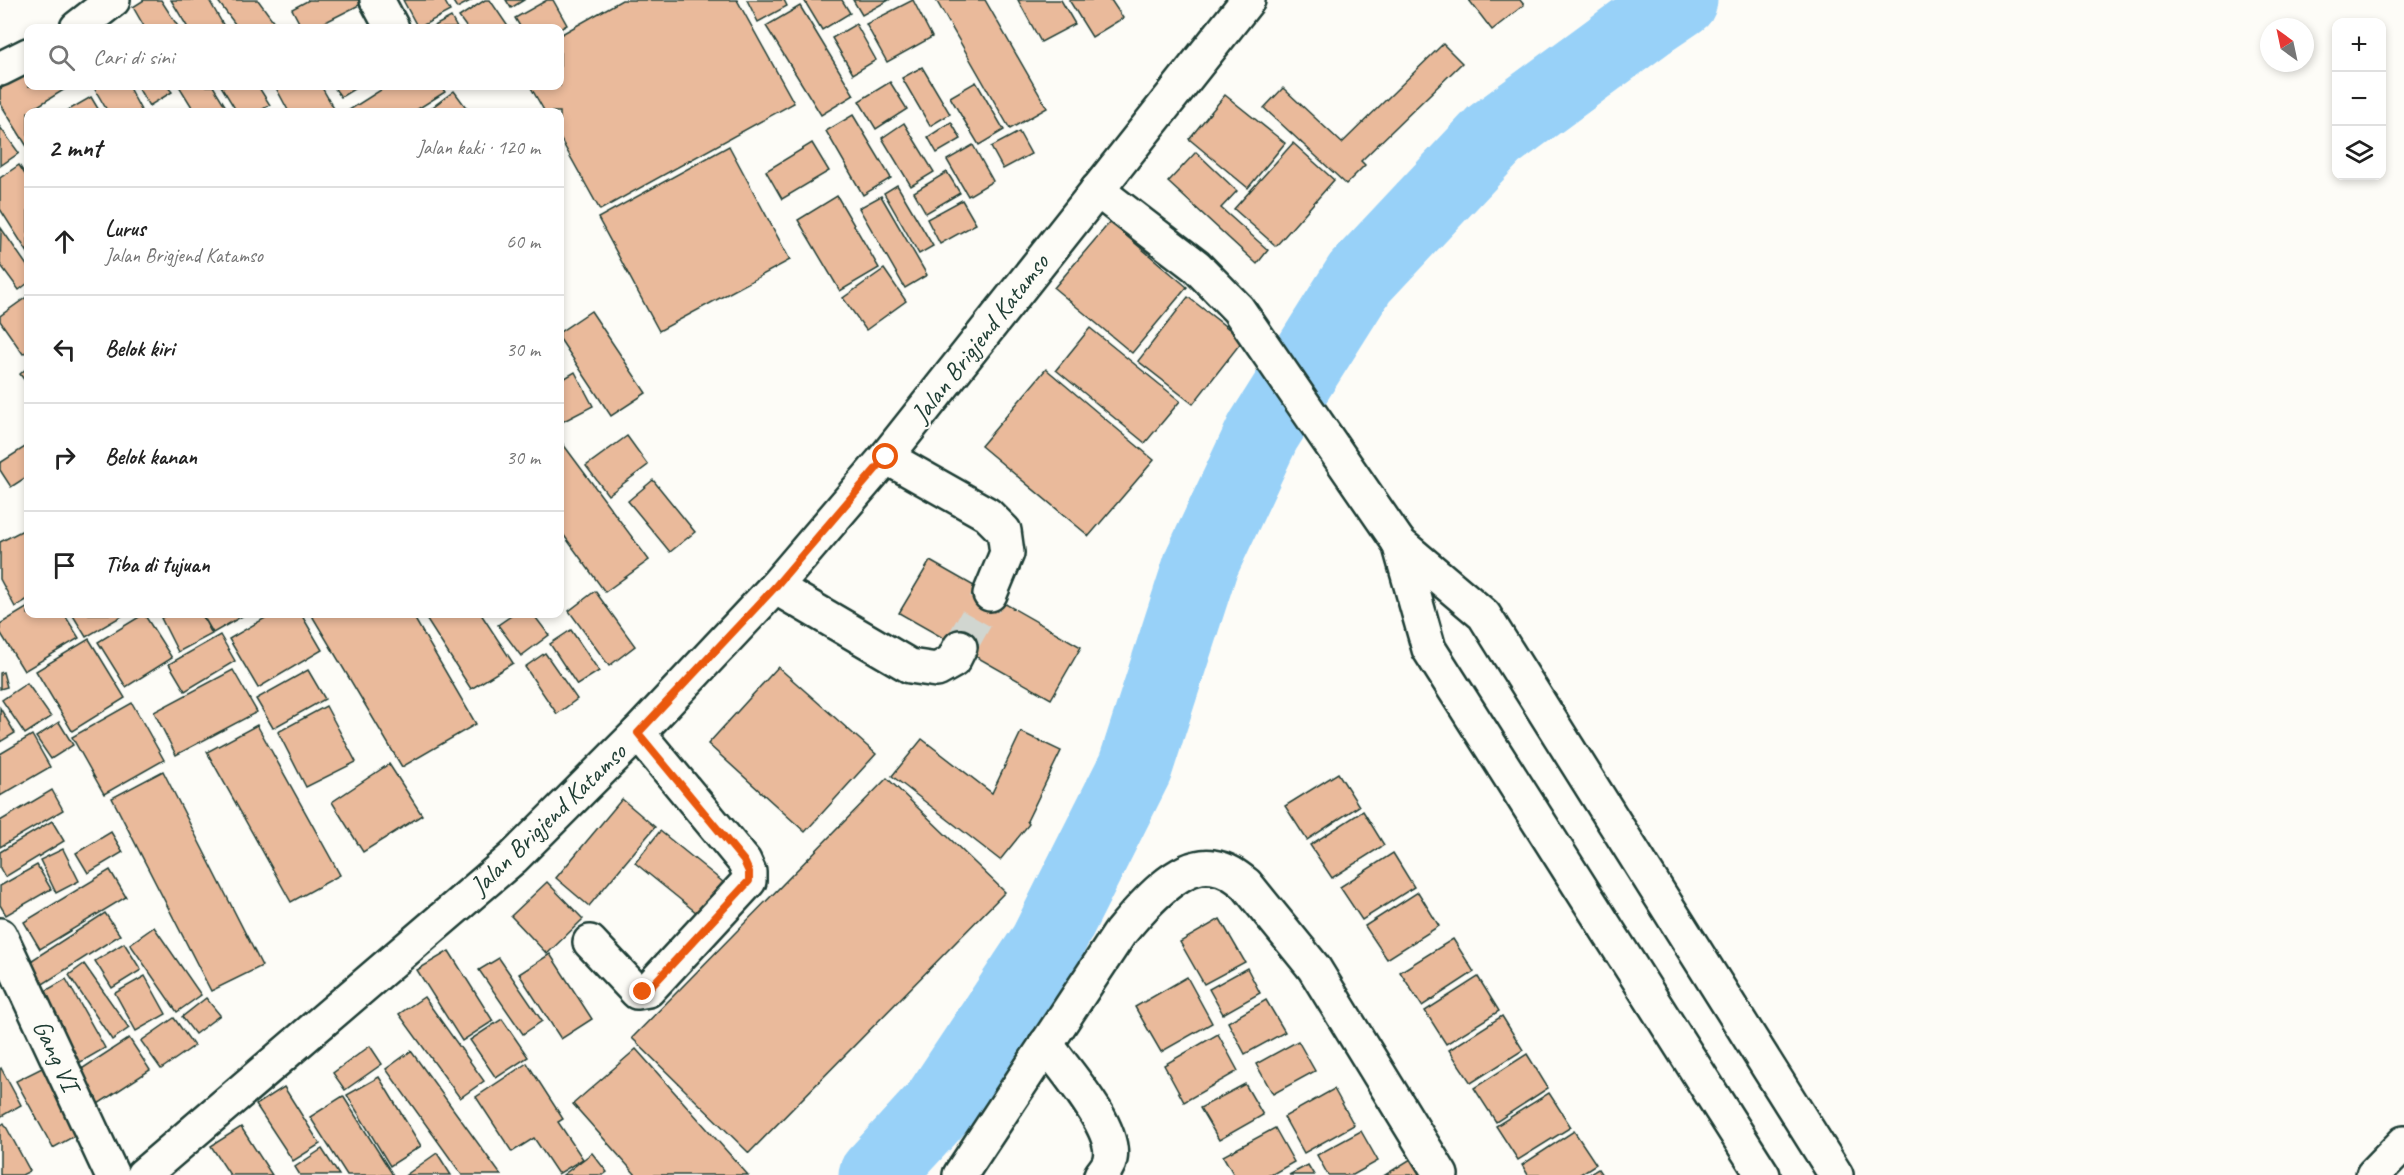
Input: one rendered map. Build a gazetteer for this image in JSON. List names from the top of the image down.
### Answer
{
  "streets": {
    "street": ["Jalan Brigjend Katamso", "Gang VI"]
  },
  "north": "top left",
  "page": {
    "map_buttons": ["+", "−"],
    "search": "Cari di sini",
    "heading": ["2 mnt", "Jalan kaki · 120 m"],
    "list": [
      ["Lurus", "Jalan Brigjend Katamso", "60 m"],
      ["Belok kiri", "30 m"],
      ["Belok kanan", "30 m"],
      "Tiba di tujuan"
    ]
  }
}
